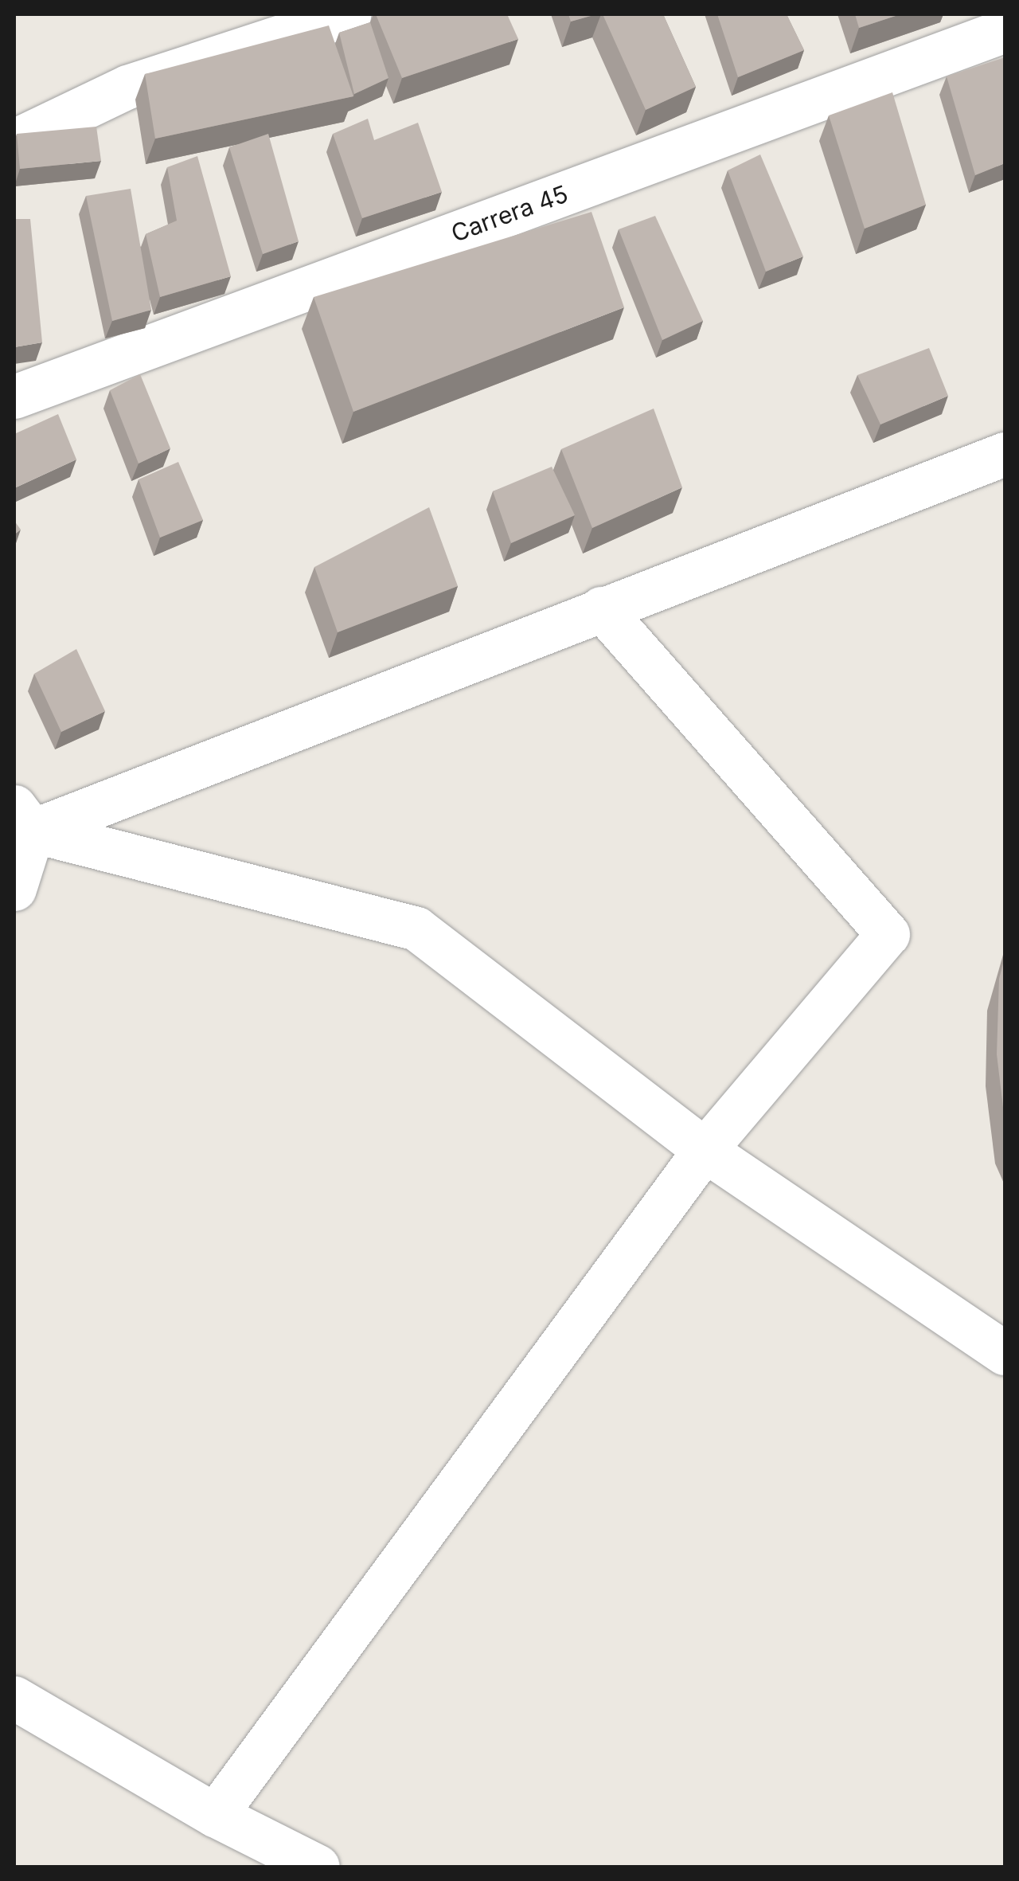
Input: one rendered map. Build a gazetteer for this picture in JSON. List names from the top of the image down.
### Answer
{
  "streets": {
    "street": ["Carrera 45"]
  }
}
